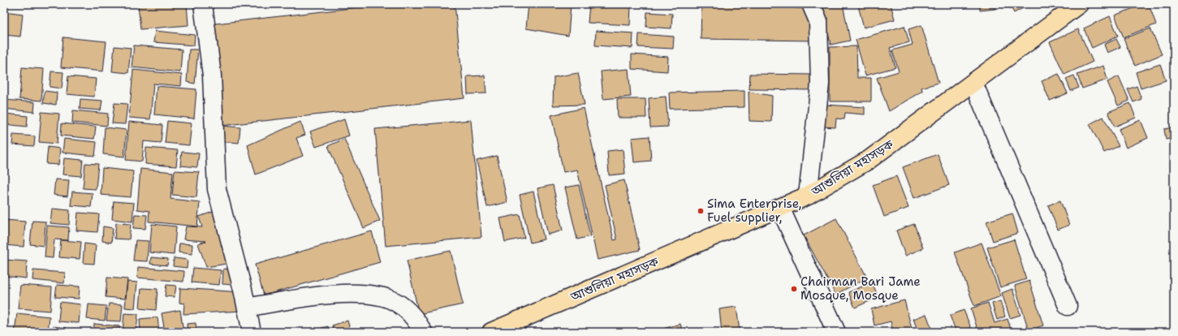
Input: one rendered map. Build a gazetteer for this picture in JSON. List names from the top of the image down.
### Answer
{
  "streets": {
    "highway": ["আশুলিয়া মহাসড়ক"]
  },
  "places": ["Sima Enterprise, Fuel supplier,", "Chairman Bari Jame Mosque, Mosque"]
}
